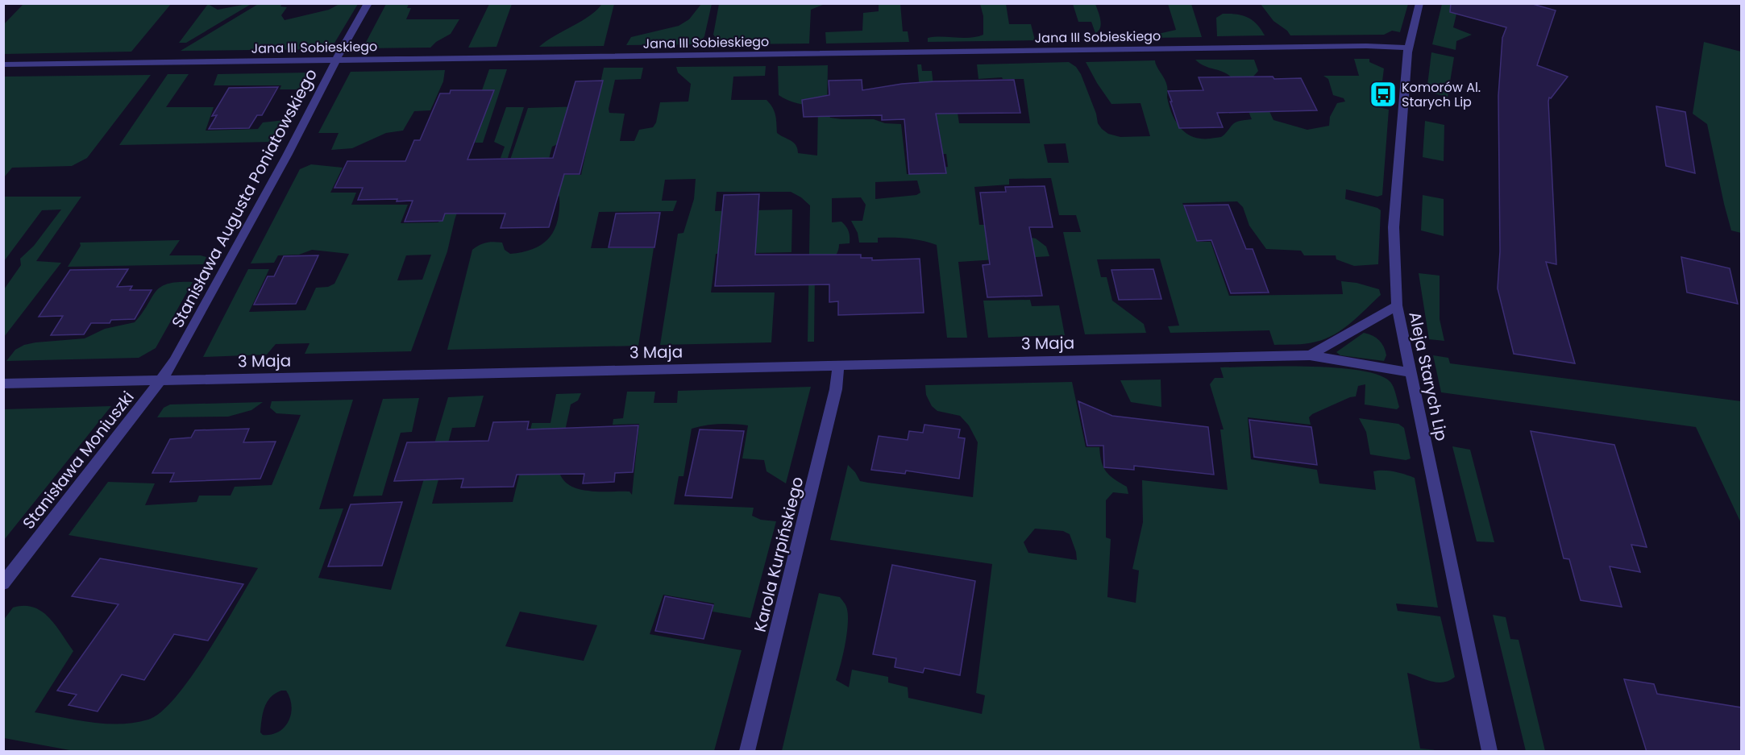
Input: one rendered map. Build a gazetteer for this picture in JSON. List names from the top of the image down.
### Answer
{
  "streets": {
    "street": [
      "Jana III Sobieskiego",
      "Stanisława Augusta Poniatowskiego",
      "3 Maja",
      "Aleja Starych Lip",
      "Stanisława Moniuszki",
      "Karola Kurpińskiego"
    ]
  },
  "crossings": [
    ["Jana III Sobieskiego", "Stanisława Augusta Poniatowskiego"],
    ["Jana III Sobieskiego", "Aleja Starych Lip"],
    ["Stanisława Augusta Poniatowskiego", "3 Maja"],
    ["Stanisława Augusta Poniatowskiego", "Stanisława Moniuszki"],
    ["3 Maja", "Aleja Starych Lip"],
    ["3 Maja", "Stanisława Moniuszki"],
    ["3 Maja", "Karola Kurpińskiego"]
  ],
  "places": {
    "bus stop": ["Komorów Al. Starych Lip"]
  }
}
